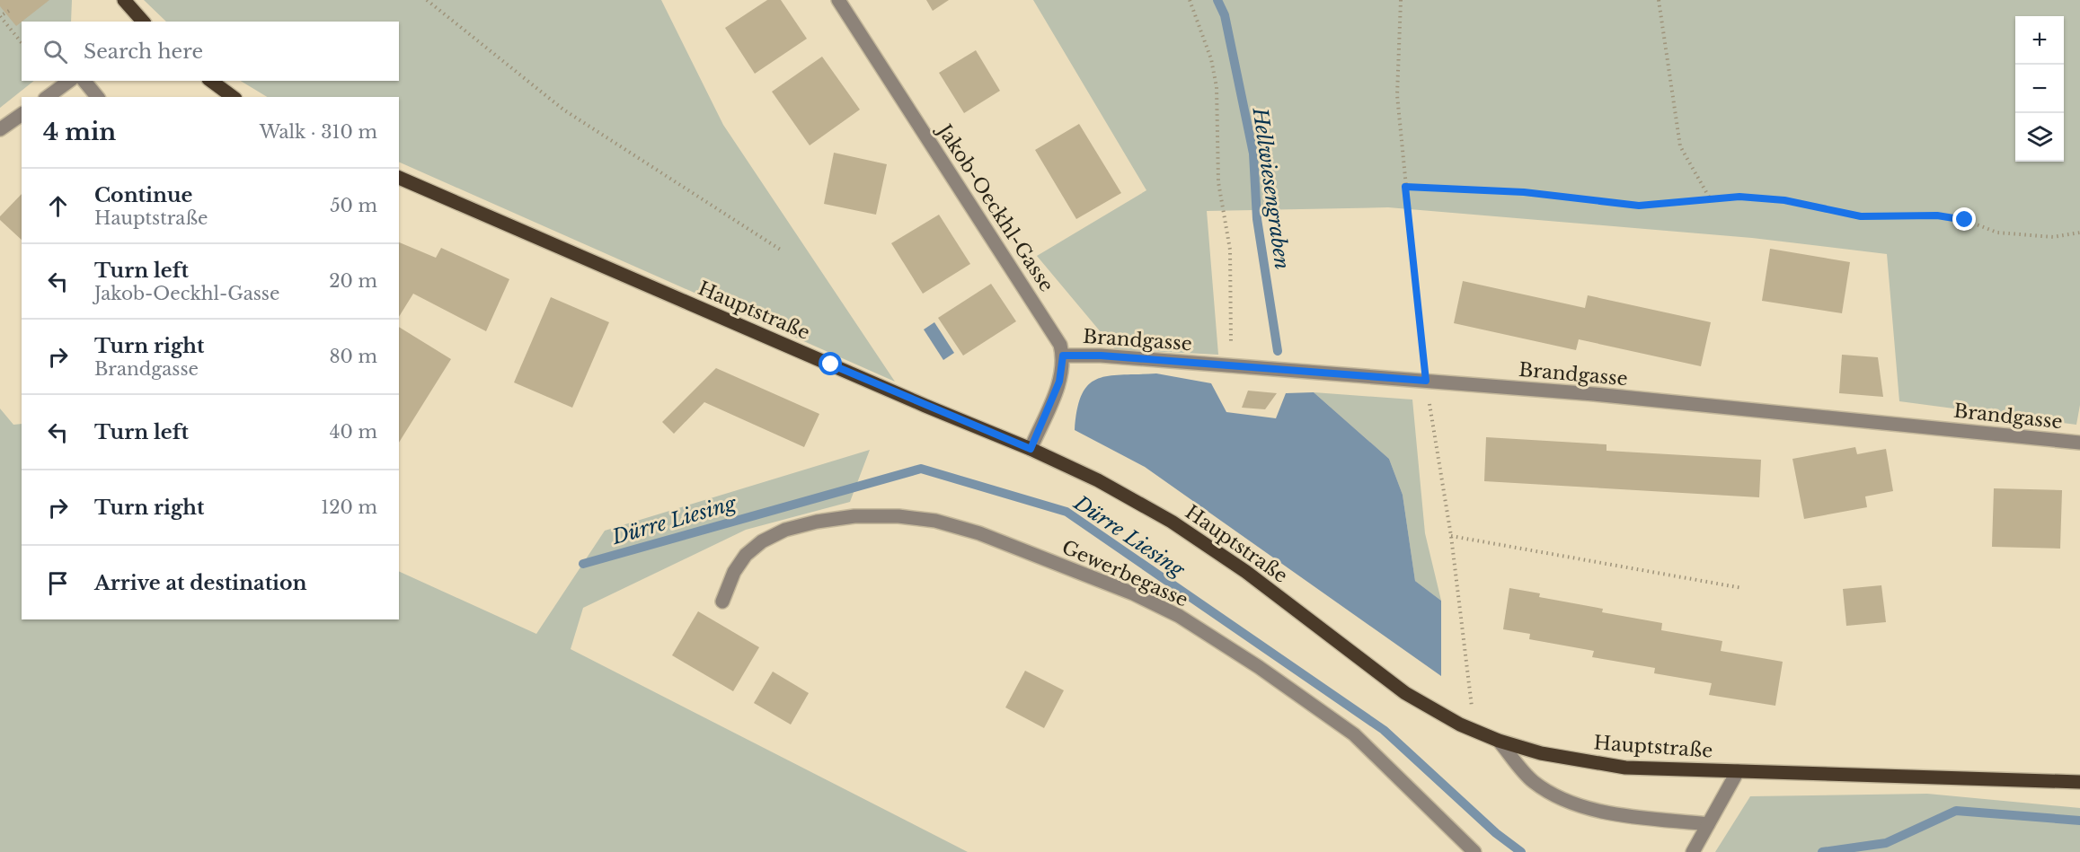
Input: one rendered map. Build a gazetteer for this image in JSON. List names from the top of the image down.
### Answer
{
  "streets": {
    "main road": ["Hauptstraße"],
    "street": ["Jakob-Oeckhl-Gasse", "Brandgasse", "Gewerbegasse"]
  },
  "crossings": [
    ["Jakob-Oeckhl-Gasse", "Brandgasse"]
  ],
  "water": ["Hellwiesengraben", "Dürre Liesing"],
  "page": {
    "map_buttons": ["+", "−"],
    "search": "Search here",
    "heading": ["4 min", "Walk · 310 m"],
    "list": [
      ["Continue", "Hauptstraße", "50 m"],
      ["Turn left", "Jakob-Oeckhl-Gasse", "20 m"],
      ["Turn right", "Brandgasse", "80 m"],
      ["Turn left", "40 m"],
      ["Turn right", "120 m"],
      "Arrive at destination"
    ]
  }
}
